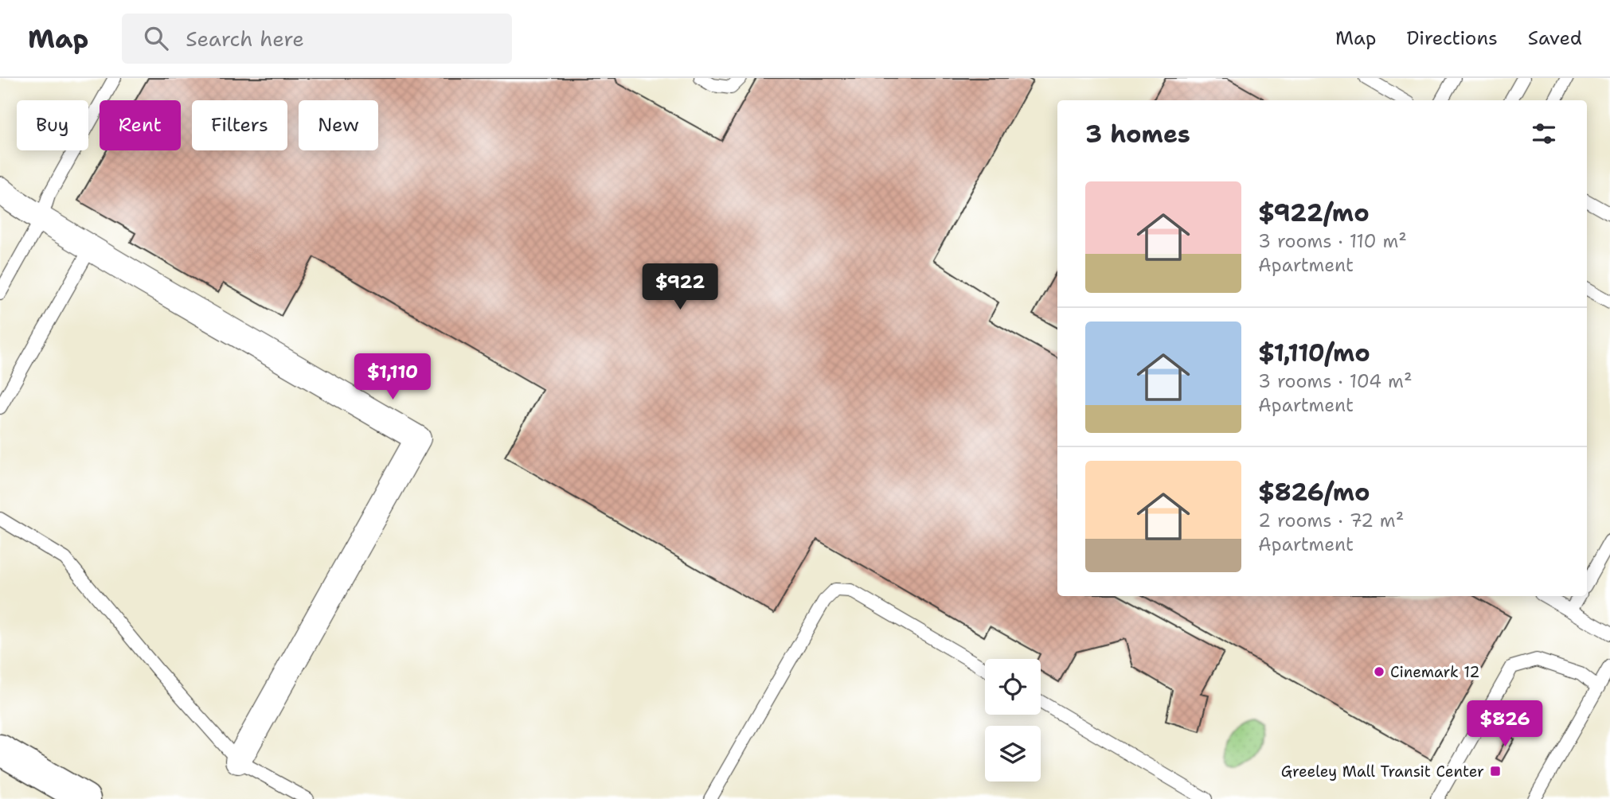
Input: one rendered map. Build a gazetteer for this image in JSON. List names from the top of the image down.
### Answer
{
  "places": {
    "other": ["Cinemark 12"],
    "transit": ["Greeley Mall Transit Center"]
  },
  "page": {
    "header": "Map",
    "search": "Search here",
    "nav": ["Map", "Directions", "Saved"],
    "chip": [
      "Buy",
      "Rent",
      "Filters",
      "New"
    ],
    "heading": "3 homes",
    "list": [
      {
        "name": "$922/mo",
        "note": "3 rooms · 110 m² · Apartment"
      },
      {
        "name": "$1,110/mo",
        "note": "3 rooms · 104 m² · Apartment"
      },
      {
        "name": "$826/mo",
        "note": "2 rooms · 72 m² · Apartment"
      }
    ],
    "price": ["$922", "$1,110", "$826"]
  }
}
